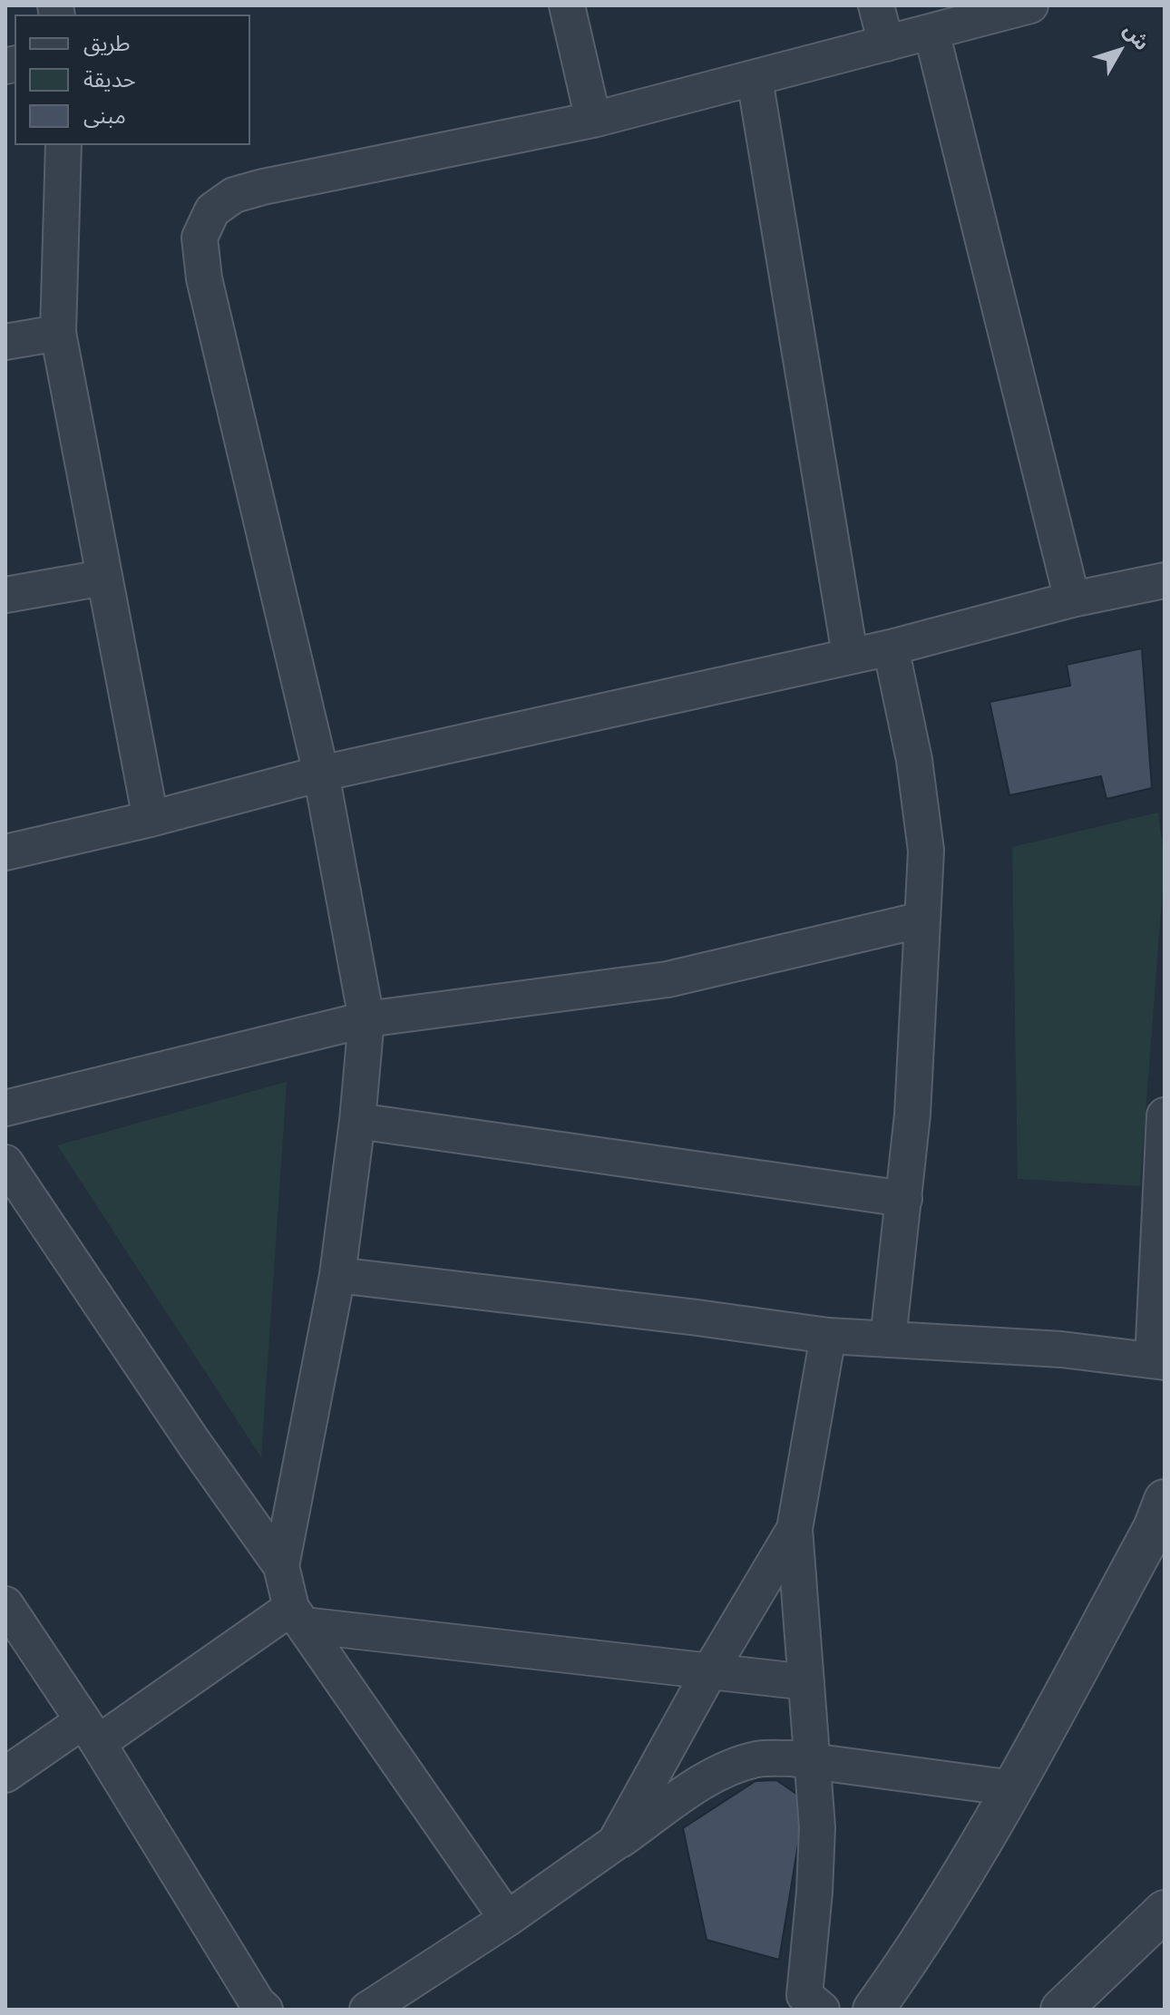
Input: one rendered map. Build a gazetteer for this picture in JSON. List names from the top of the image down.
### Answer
{
  "legend": ["طريق", "حديقة", "مبنى"],
  "north": "top right"
}
